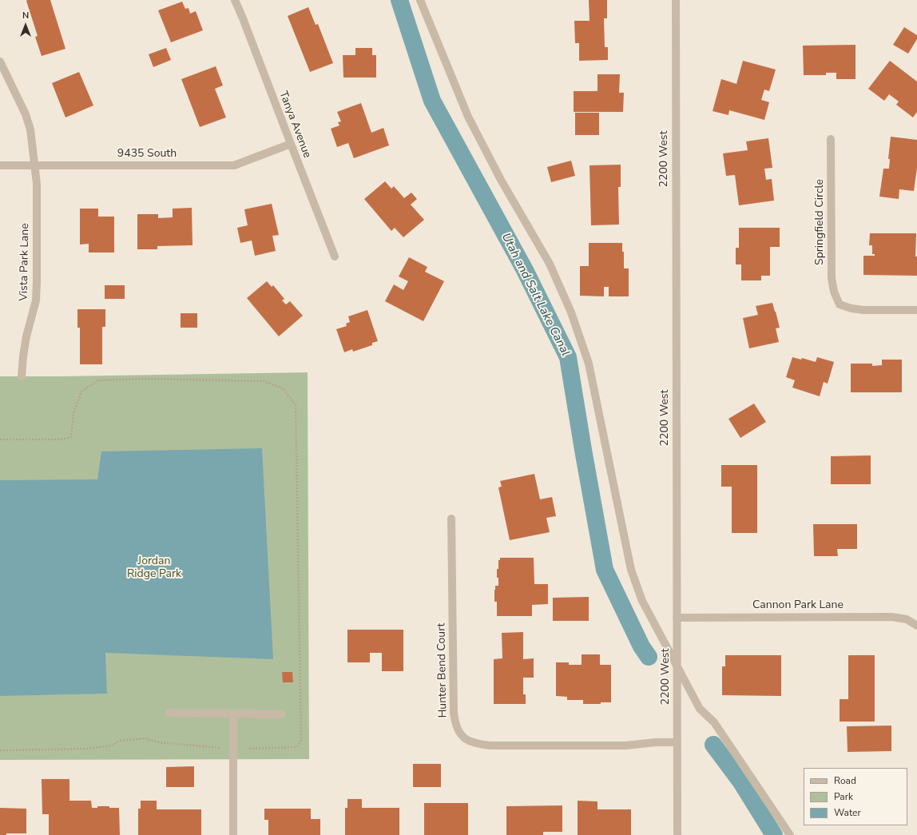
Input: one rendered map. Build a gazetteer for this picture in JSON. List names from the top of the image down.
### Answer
{
  "streets": {
    "street": [
      "Tanya Avenue",
      "9435 South",
      "2200 West",
      "Springfield Circle",
      "Vista Park Lane",
      "Cannon Park Lane",
      "Hunter Bend Court"
    ]
  },
  "crossings": [
    ["Tanya Avenue", "9435 South"],
    ["9435 South", "Vista Park Lane"],
    ["2200 West", "Cannon Park Lane"],
    ["2200 West", "Hunter Bend Court"]
  ],
  "water": ["Utah and Salt Lake Canal"],
  "parks": ["Jordan Ridge Park"],
  "legend": ["Road", "Park", "Water"],
  "north": "top"
}
